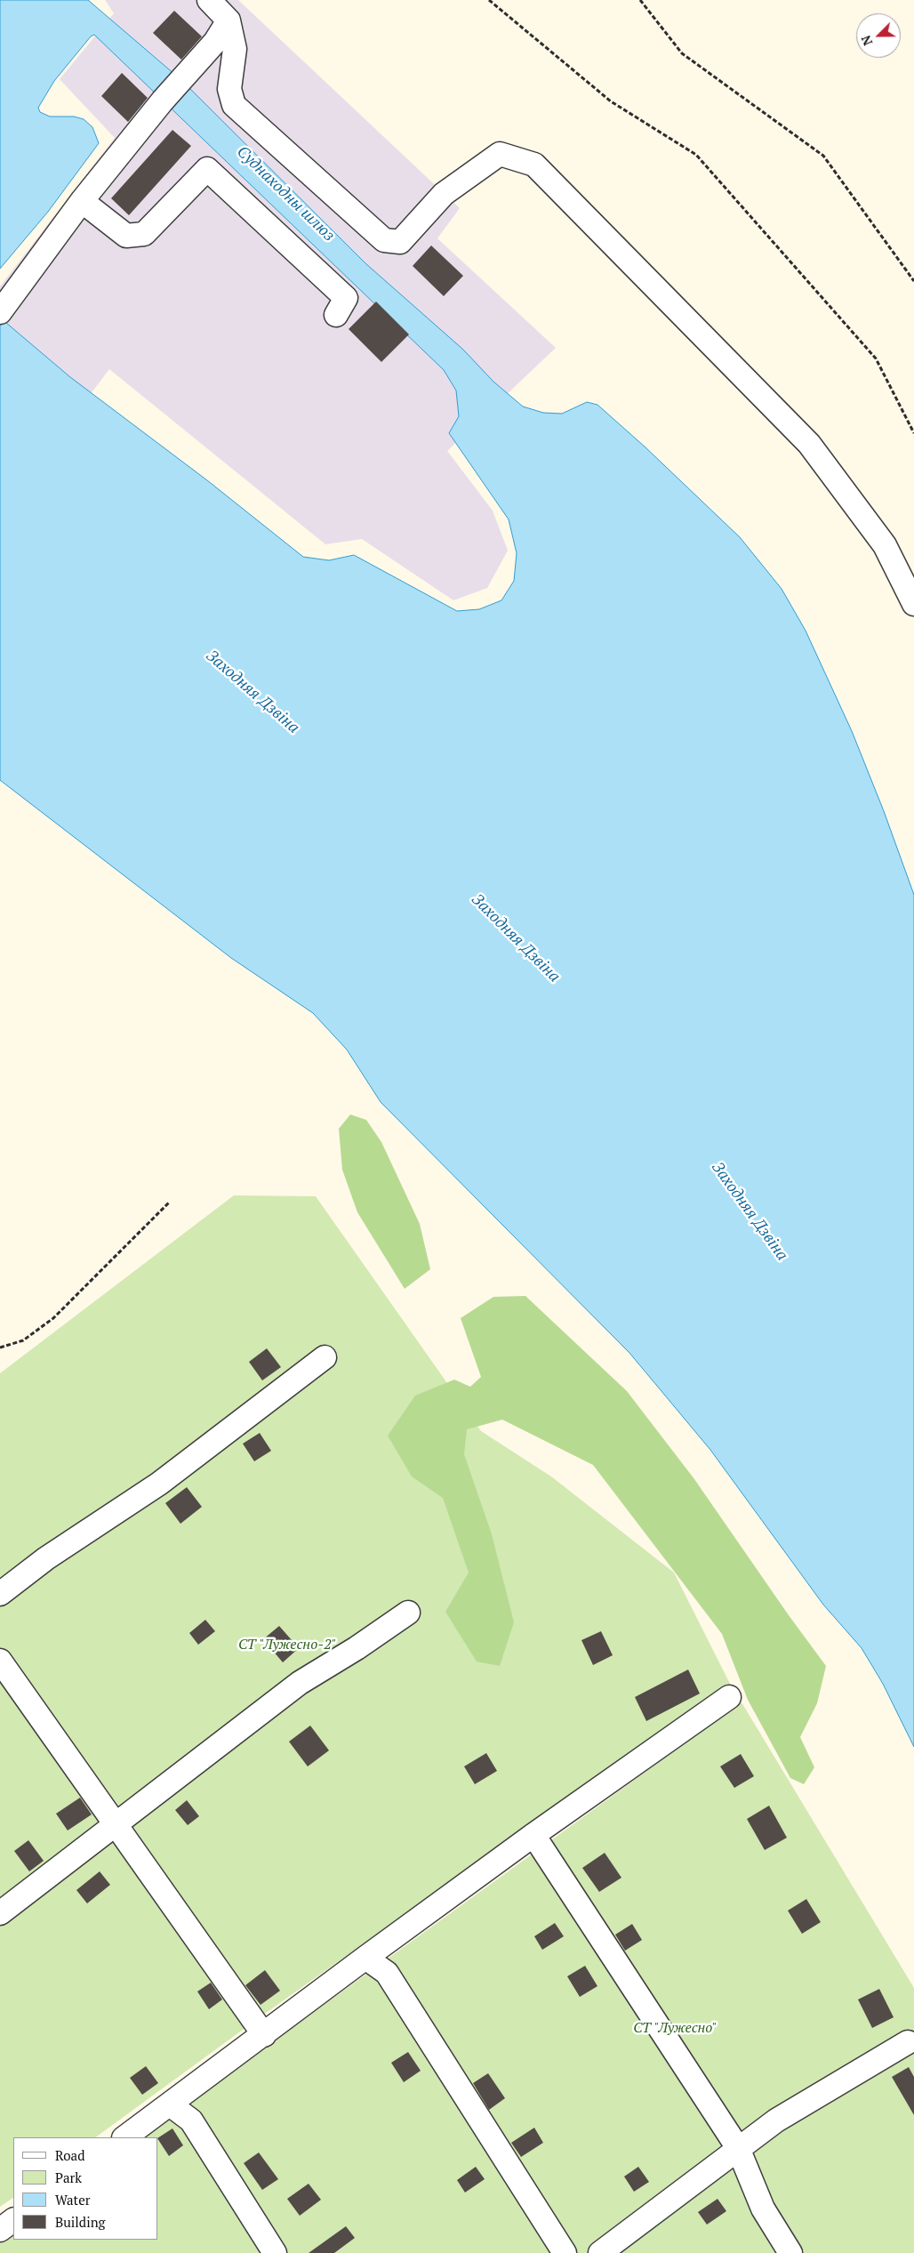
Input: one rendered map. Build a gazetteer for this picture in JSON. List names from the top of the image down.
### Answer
{
  "water": ["Суднаходны шлюз", "Заходняя Дзвіна"],
  "parks": ["СТ \"Лужесно-2\"", "СТ \"Лужесно\""],
  "legend": [
    "Road",
    "Park",
    "Water",
    "Building"
  ],
  "north": "bottom left"
}
